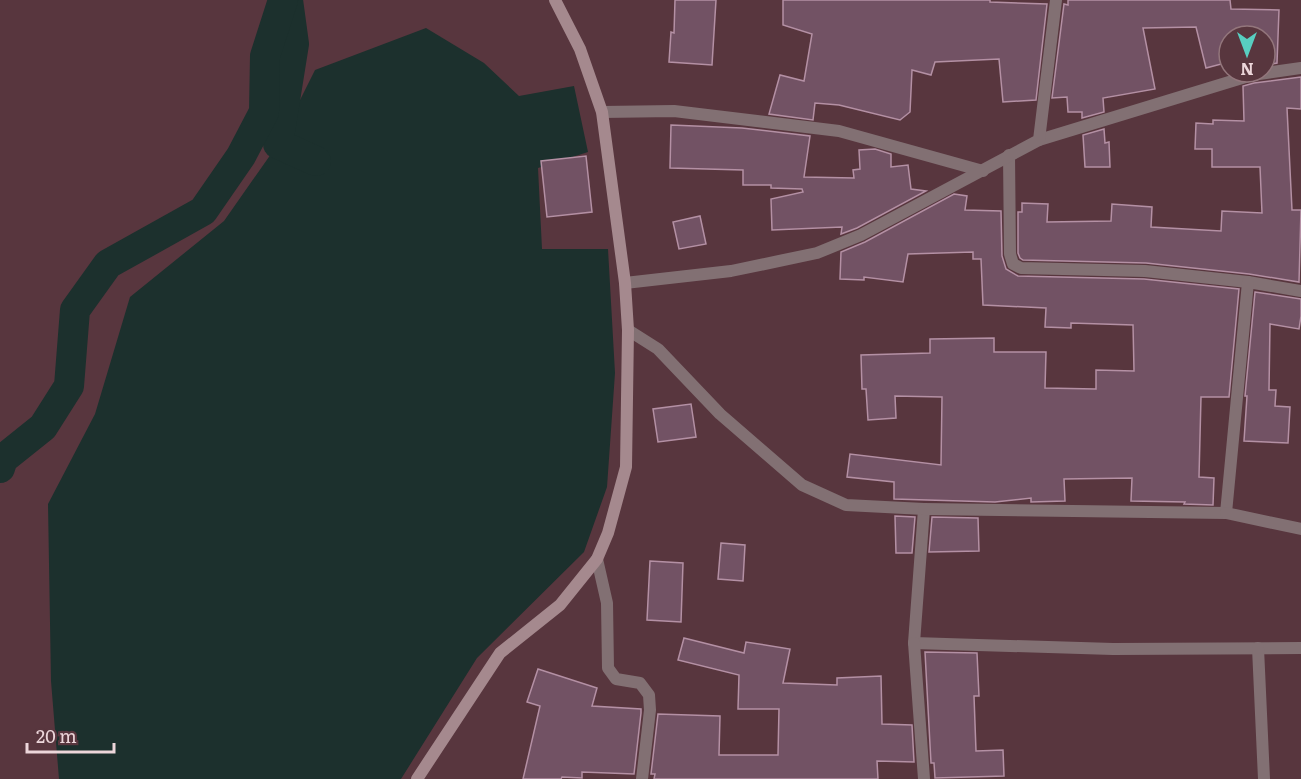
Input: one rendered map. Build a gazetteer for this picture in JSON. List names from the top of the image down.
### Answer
{
  "scale_bar": "20 m",
  "north": "bottom"
}
